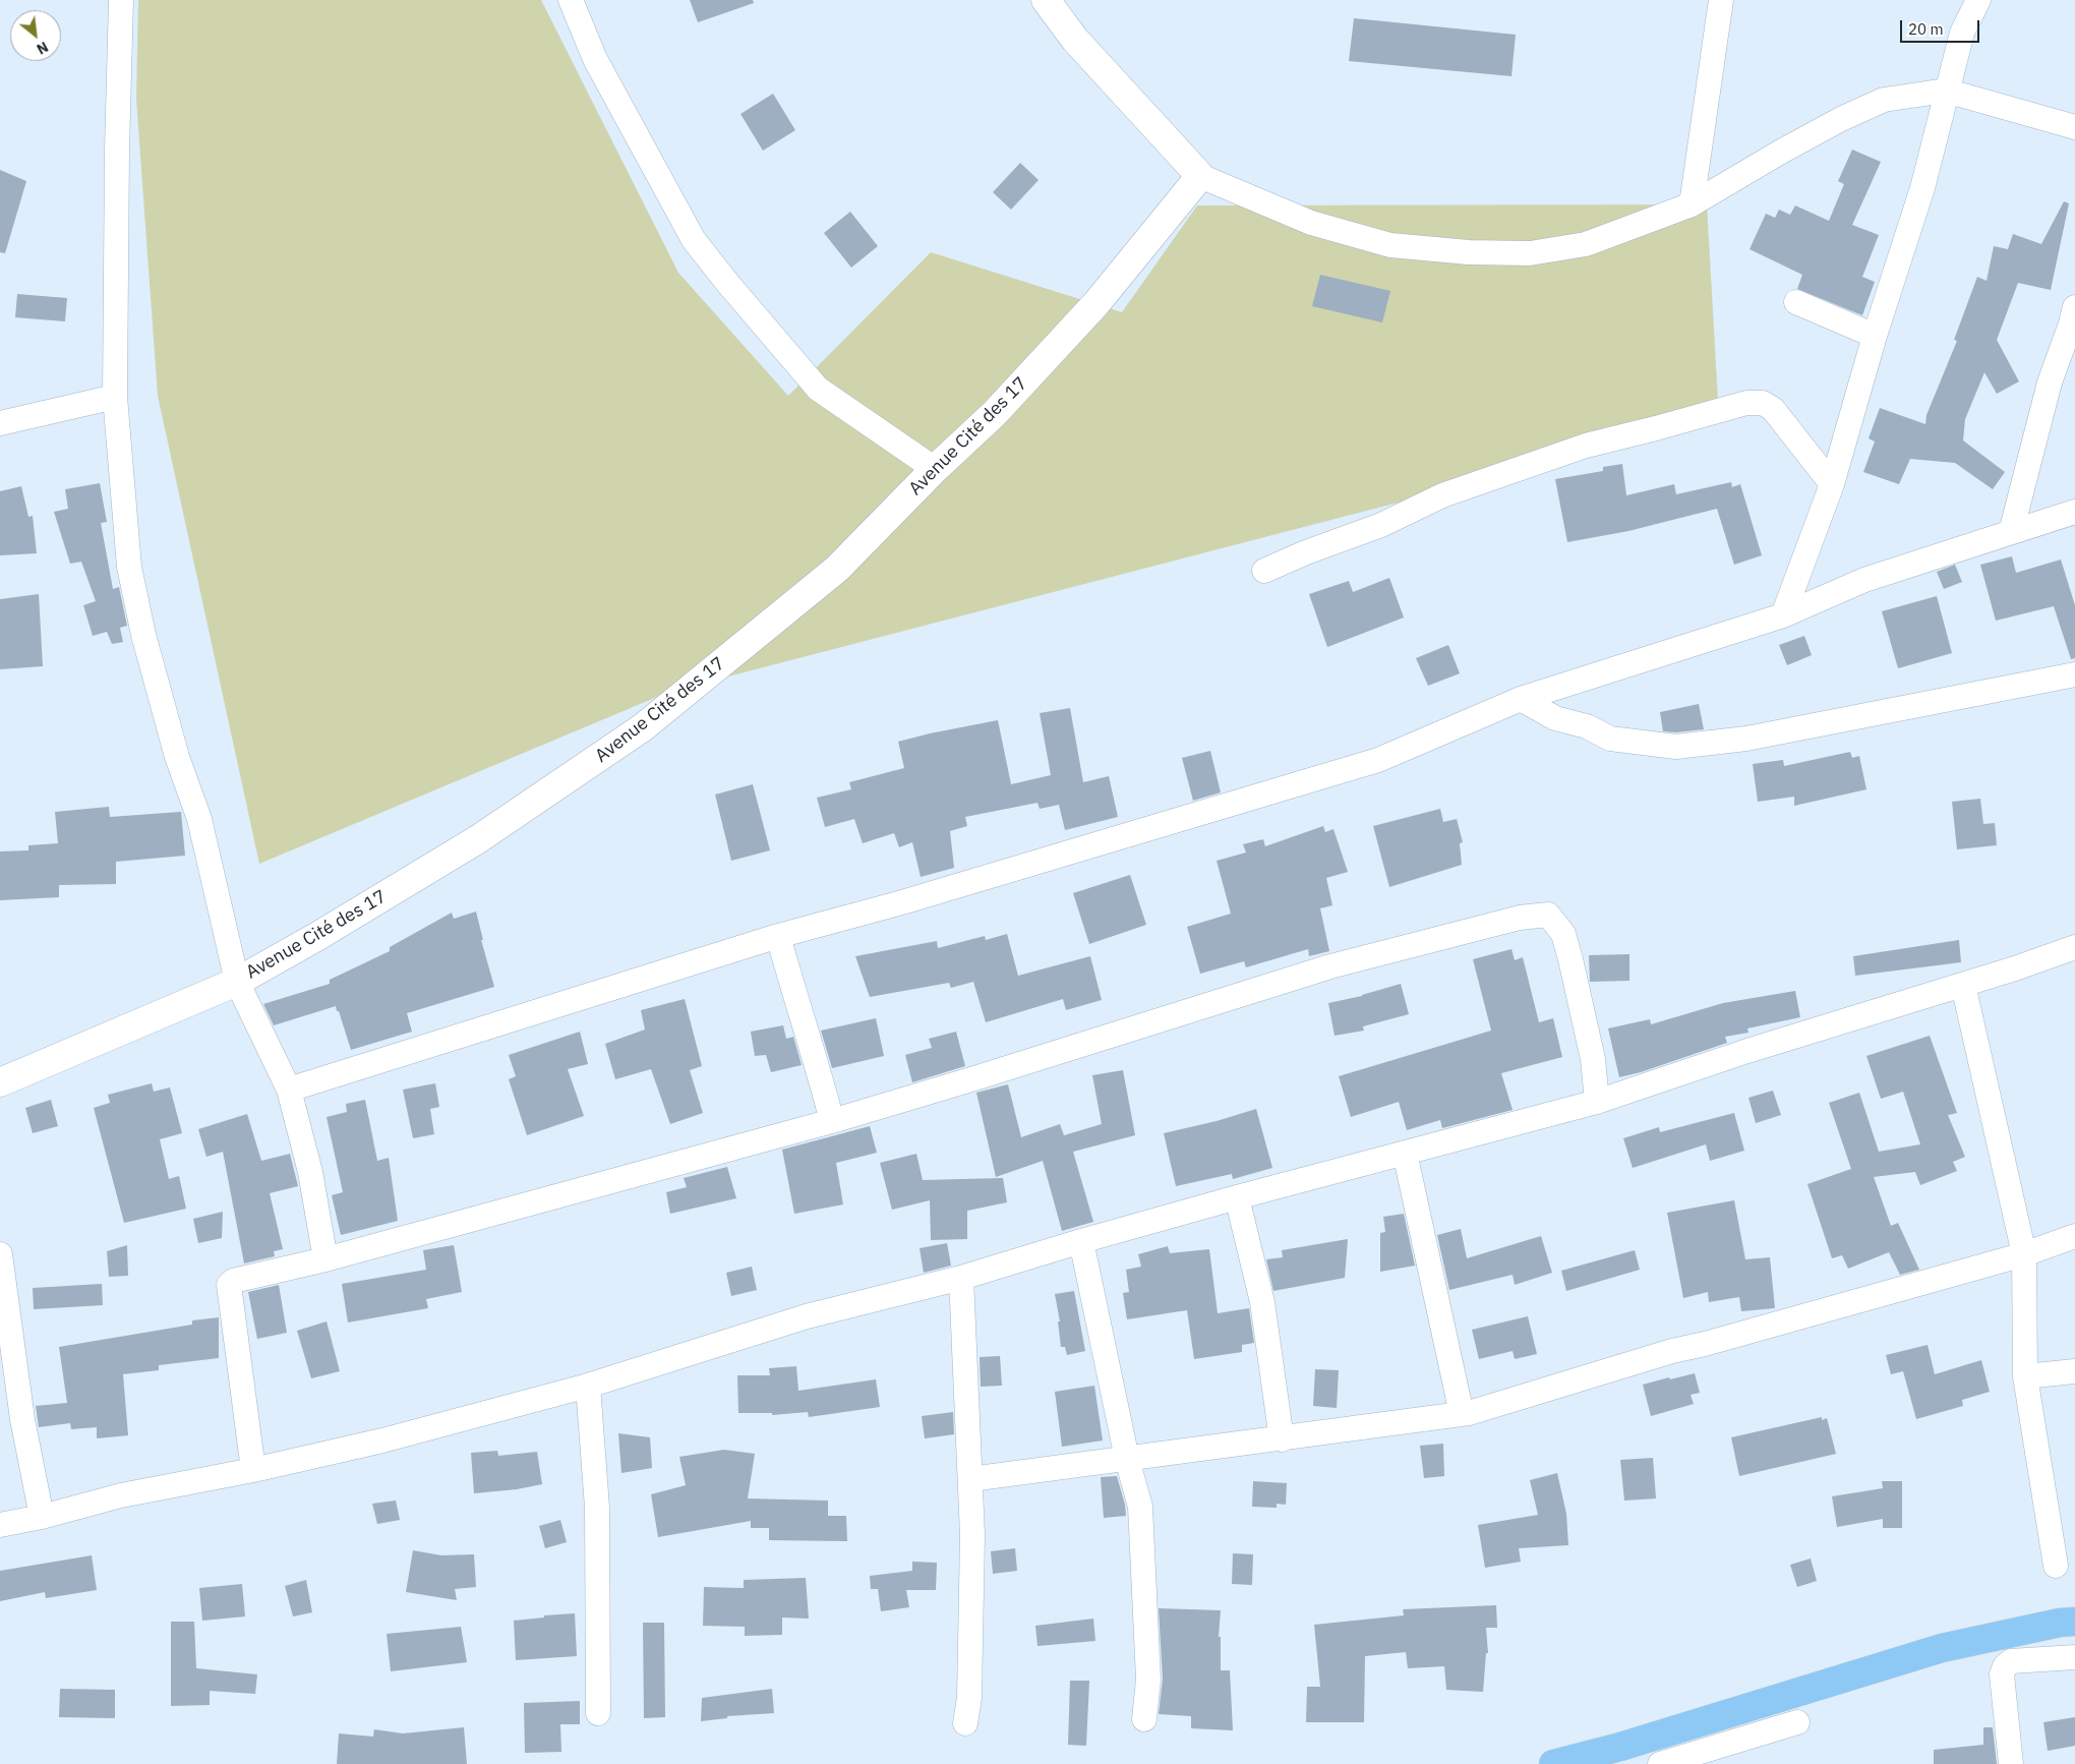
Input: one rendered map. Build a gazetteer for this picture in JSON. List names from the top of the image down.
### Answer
{
  "streets": {
    "street": ["Avenue Cité des 17"]
  },
  "scale_bar": "20 m",
  "north": "bottom right"
}
